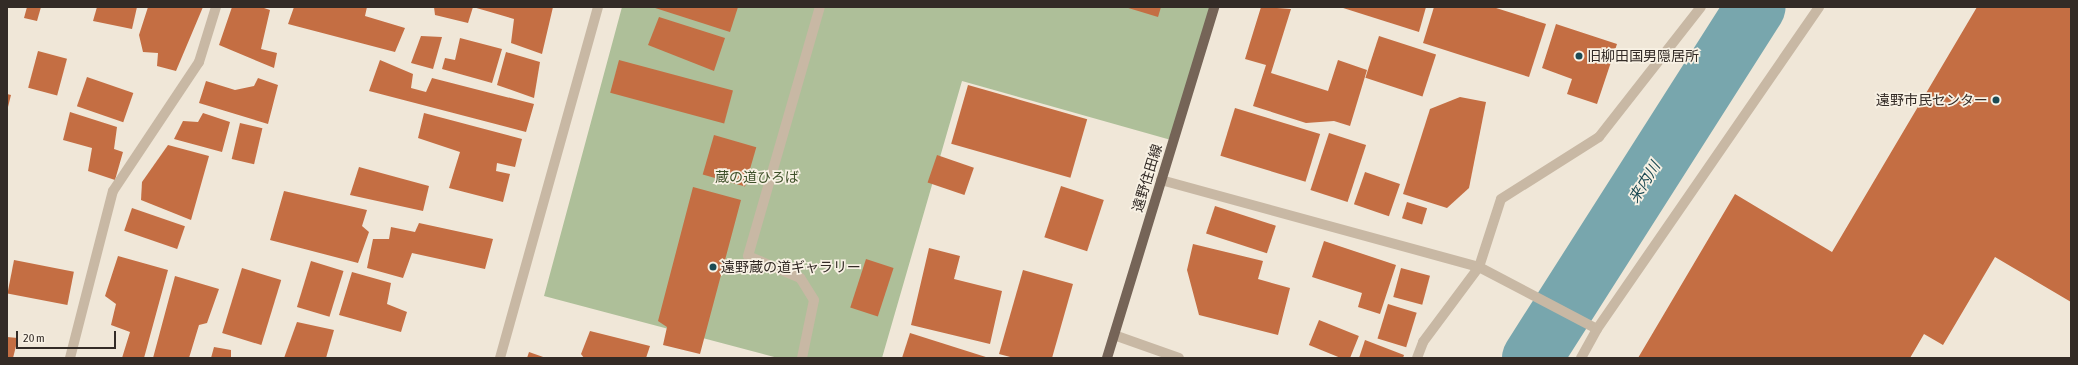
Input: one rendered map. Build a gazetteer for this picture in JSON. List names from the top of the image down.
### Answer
{
  "streets": {
    "main road": ["遠野住田線"]
  },
  "water": ["来内川"],
  "parks": ["蔵の道ひろば"],
  "places": ["旧柳田国男隠居所", "遠野市民センター", "遠野蔵の道ギャラリー"],
  "scale_bar": "20 m"
}
